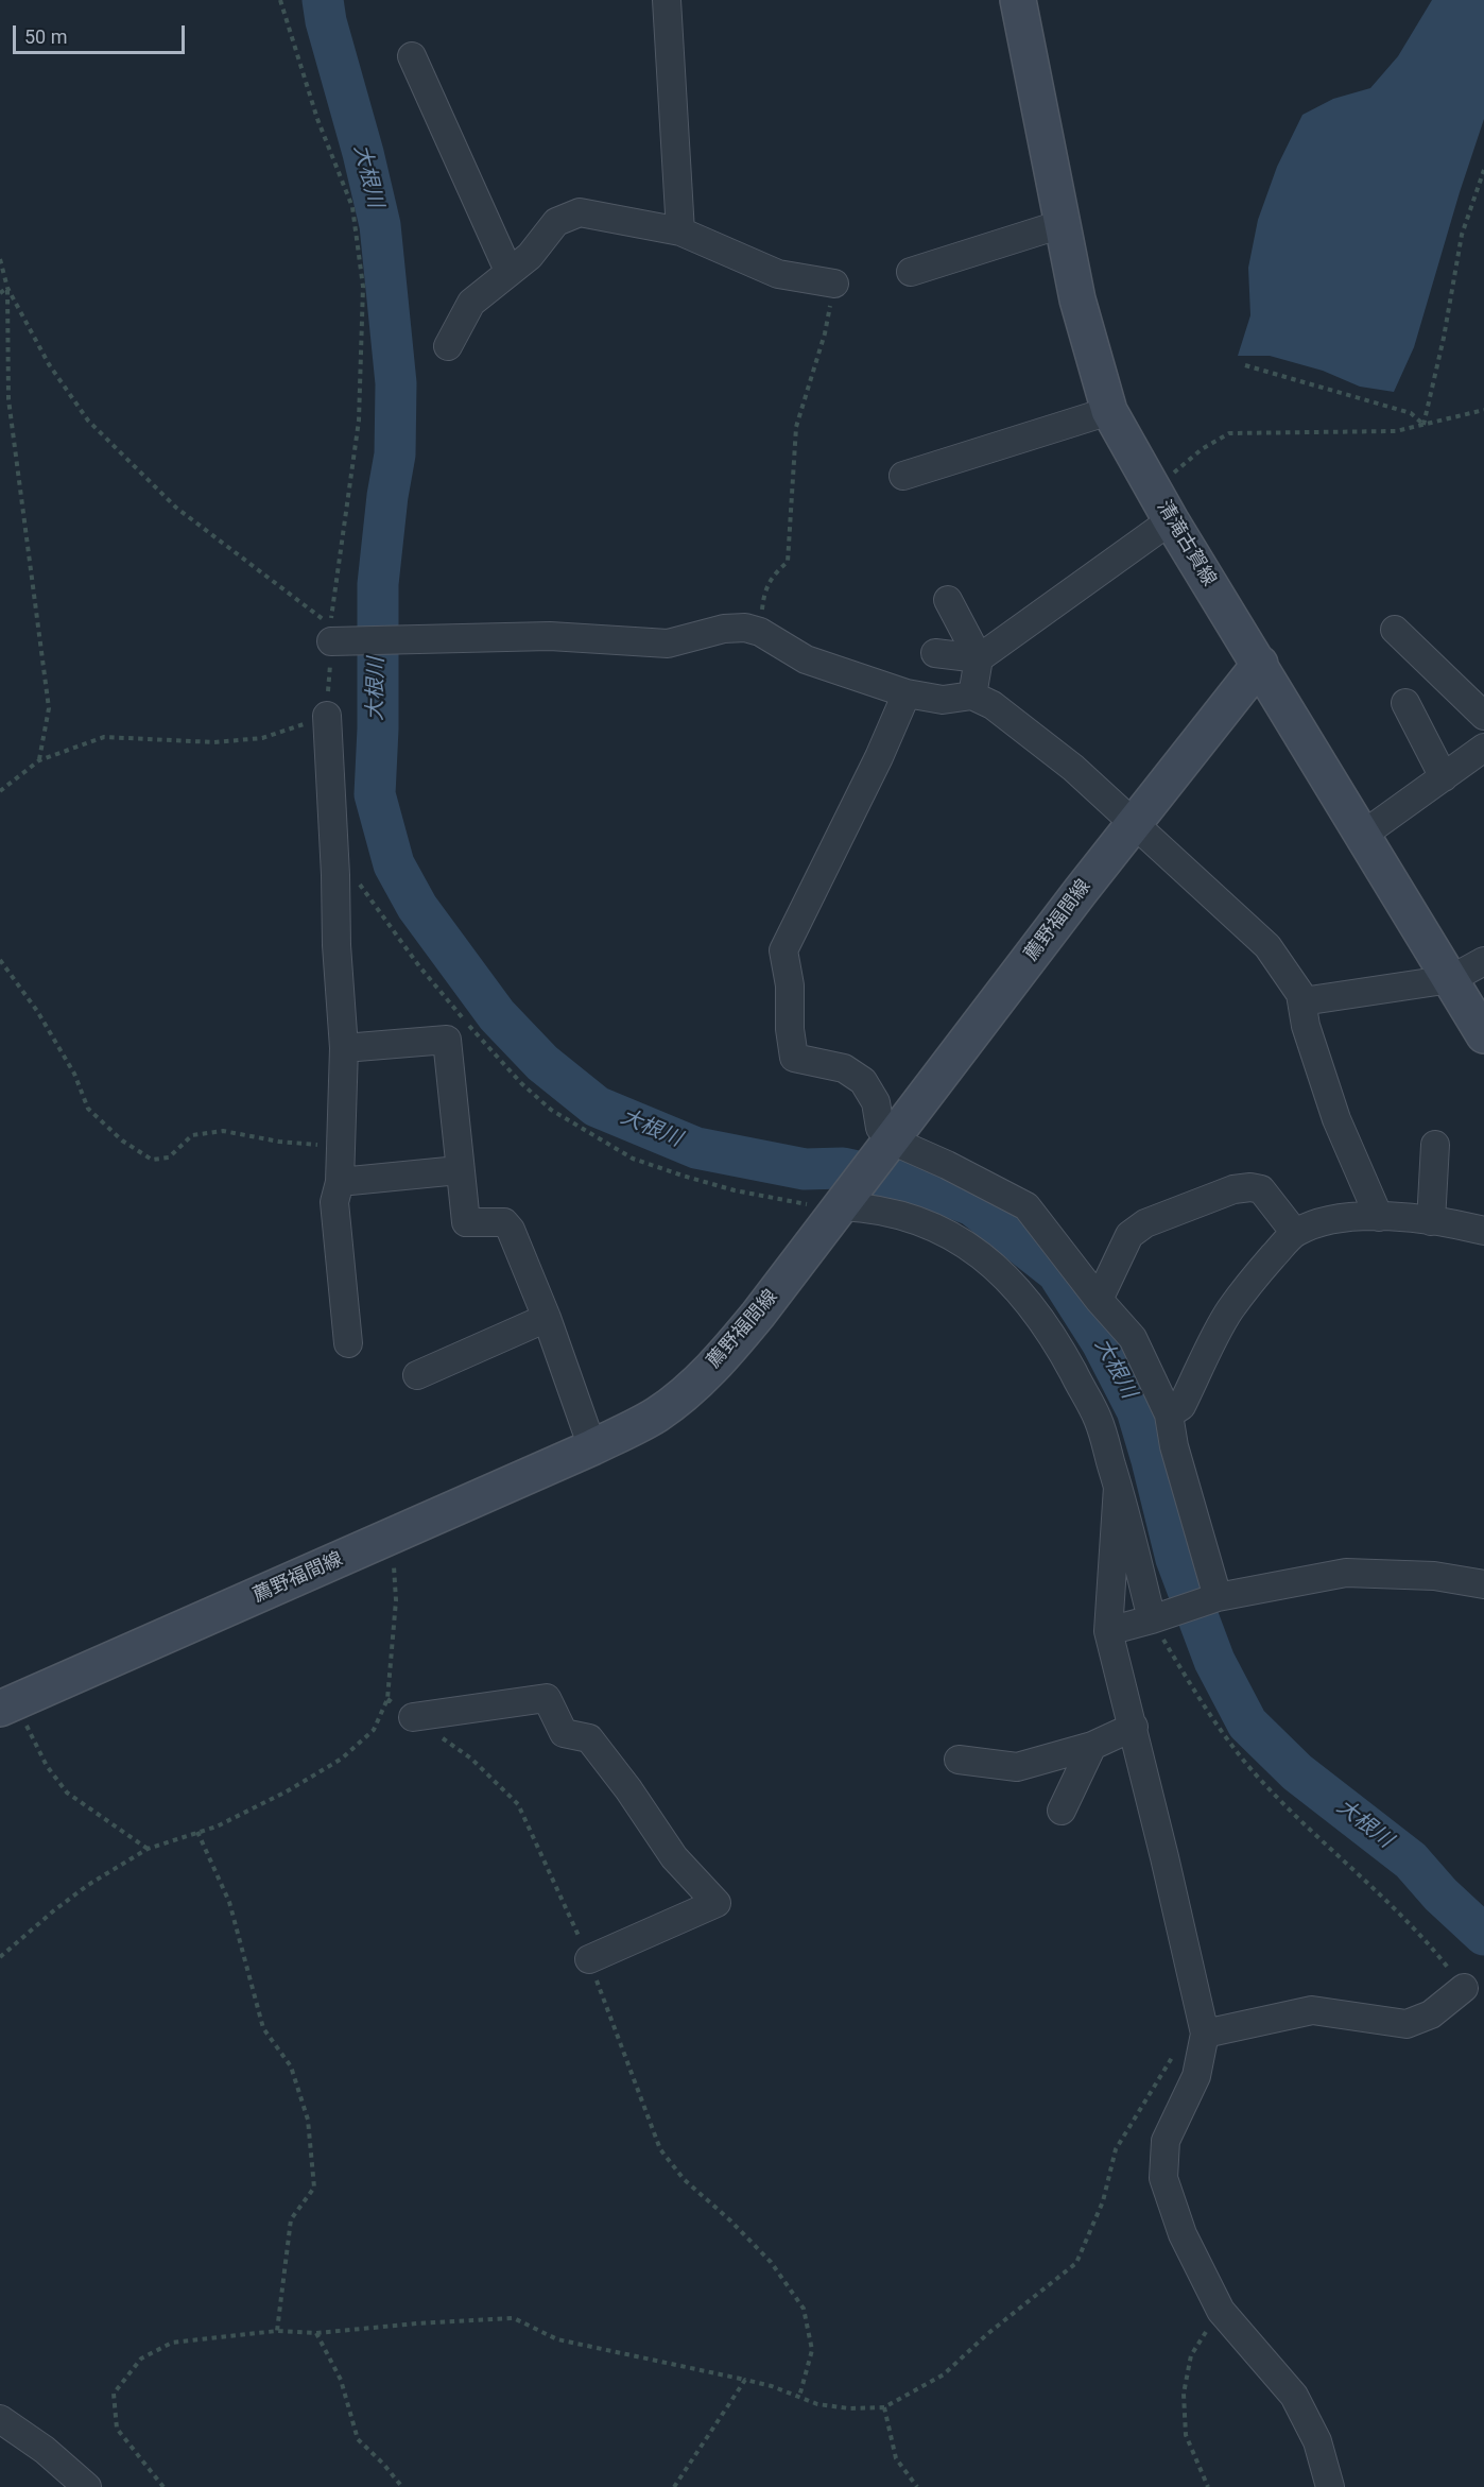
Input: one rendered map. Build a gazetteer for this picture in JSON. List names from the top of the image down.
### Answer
{
  "streets": {
    "main road": ["清滝古賀線", "薦野福間線"]
  },
  "crossings": [
    ["清滝古賀線", "薦野福間線"]
  ],
  "water": ["大根川"],
  "scale_bar": "50 m"
}
